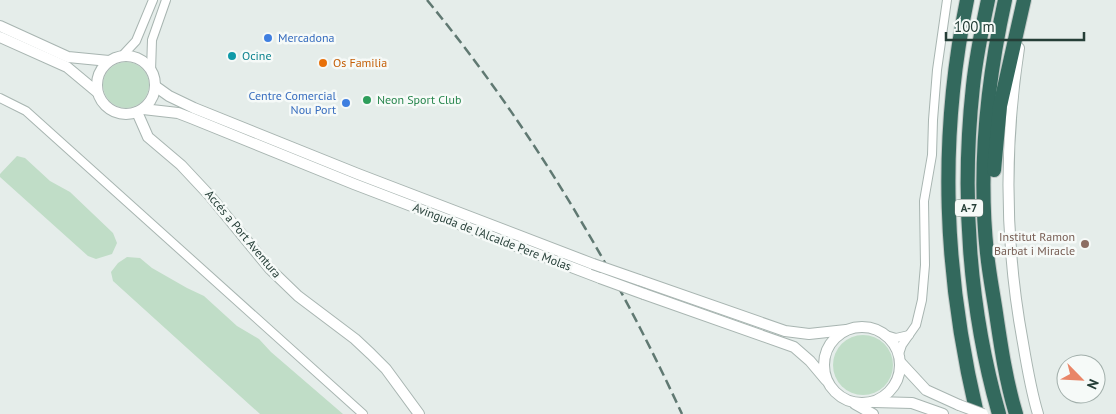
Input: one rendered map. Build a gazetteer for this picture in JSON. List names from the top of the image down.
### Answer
{
  "streets": {
    "highway": ["A-7"],
    "street": ["Accés a Port Aventura", "Avinguda de l'Alcalde Pere Molas"]
  },
  "crossings": [
    ["Accés a Port Aventura", "Avinguda de l'Alcalde Pere Molas"]
  ],
  "places": [
    "Mercadona",
    "Ocine",
    "Os Familia",
    "Neon Sport Club",
    "Centre Comercial Nou Port",
    "Institut Ramon Barbat i Miracle"
  ],
  "scale_bar": "100 m",
  "north": "bottom right"
}
